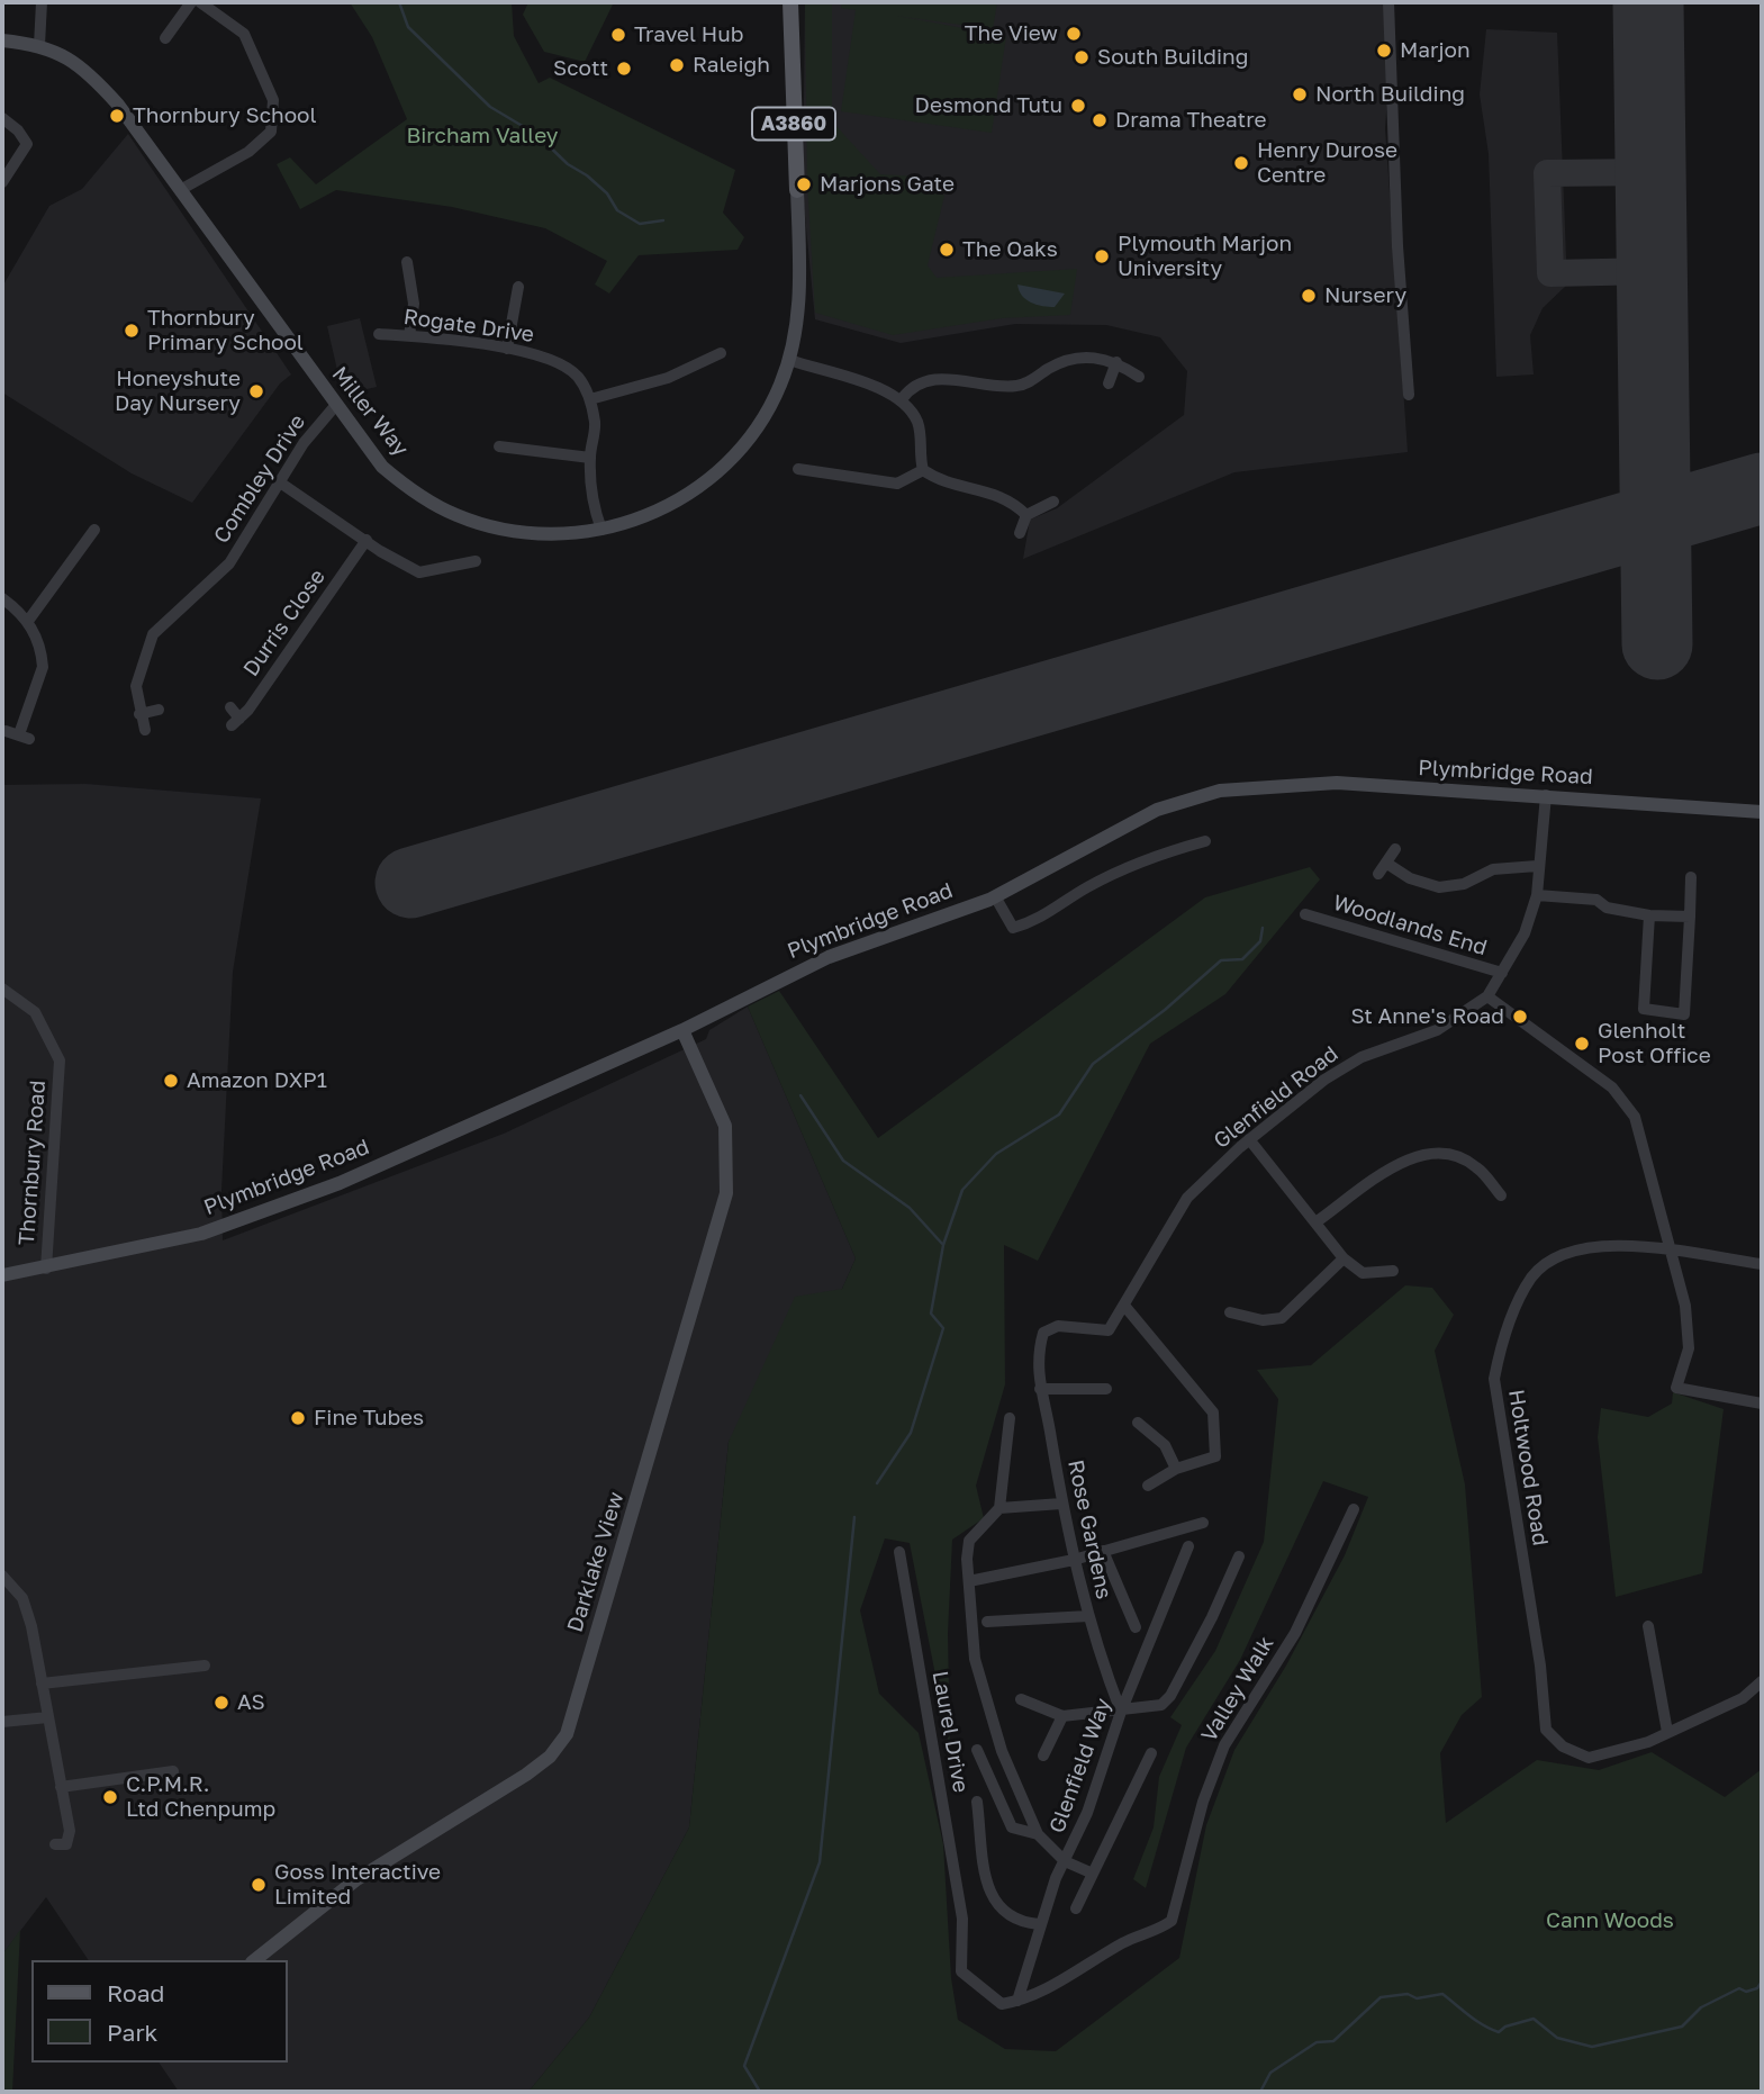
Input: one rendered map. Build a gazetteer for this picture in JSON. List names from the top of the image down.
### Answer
{
  "streets": {
    "main road": ["A3860", "Miller Way"],
    "street": [
      "Rogate Drive",
      "Combley Drive",
      "Durris Close",
      "Plymbridge Road",
      "Woodlands End",
      "Glenfield Road",
      "Thornbury Road",
      "Holtwood Road",
      "Rose Gardens",
      "Darklake View",
      "Valley Walk",
      "Laurel Drive",
      "Glenfield Way"
    ]
  },
  "crossings": [
    ["Miller Way", "Combley Drive"],
    ["Plymbridge Road", "Glenfield Road"],
    ["Plymbridge Road", "Thornbury Road"],
    ["Plymbridge Road", "Darklake View"],
    ["Woodlands End", "Glenfield Road"],
    ["Glenfield Road", "Rose Gardens"],
    ["Rose Gardens", "Glenfield Way"],
    ["Valley Walk", "Laurel Drive"],
    ["Valley Walk", "Glenfield Way"],
    ["Laurel Drive", "Glenfield Way"]
  ],
  "parks": ["Bircham Valley", "Cann Woods"],
  "places": [
    "The View",
    "Travel Hub",
    "Marjon",
    "South Building",
    "Raleigh",
    "Scott",
    "North Building",
    "Desmond Tutu",
    "Thornbury School",
    "Drama Theatre",
    "Henry Durose Centre",
    "Marjons Gate",
    "The Oaks",
    "Plymouth Marjon University",
    "Nursery",
    "Thornbury Primary School",
    "Honeyshute Day Nursery",
    "St Anne's Road",
    "Glenholt Post Office",
    "Amazon DXP1",
    "Fine Tubes",
    "AS",
    "C.P.M.R. Ltd Chenpump",
    "Goss Interactive Limited"
  ],
  "legend": ["Road", "Park"]
}
